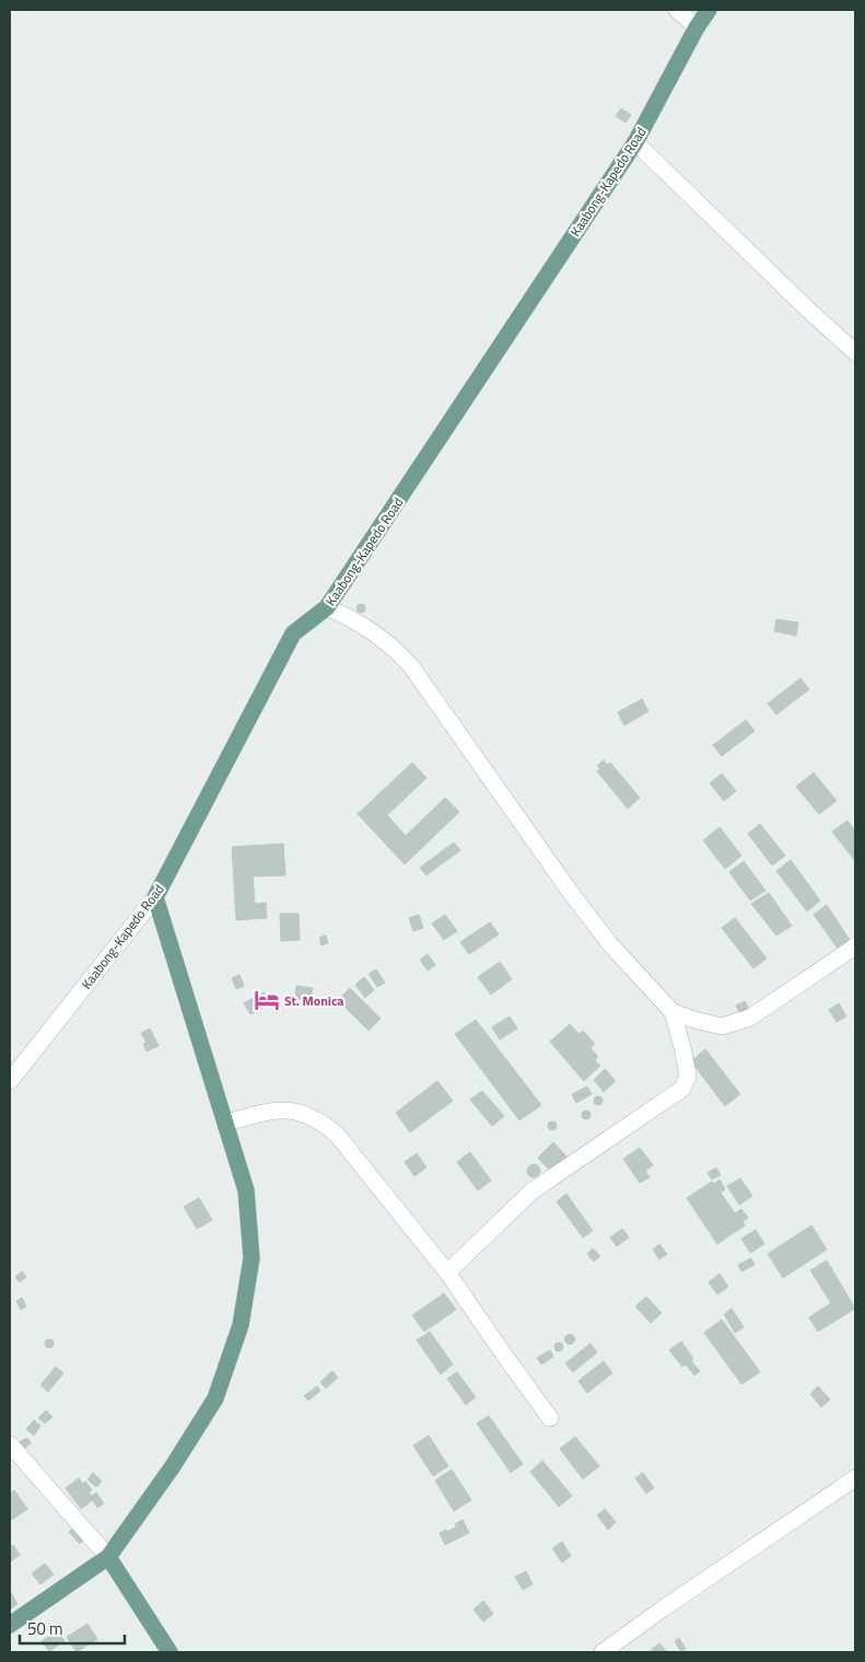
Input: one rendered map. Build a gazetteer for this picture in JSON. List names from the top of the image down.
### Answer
{
  "streets": {
    "main road": ["Kaabong-Kapedo Road"]
  },
  "places": {
    "hotel": ["St. Monica"]
  },
  "scale_bar": "50 m"
}
